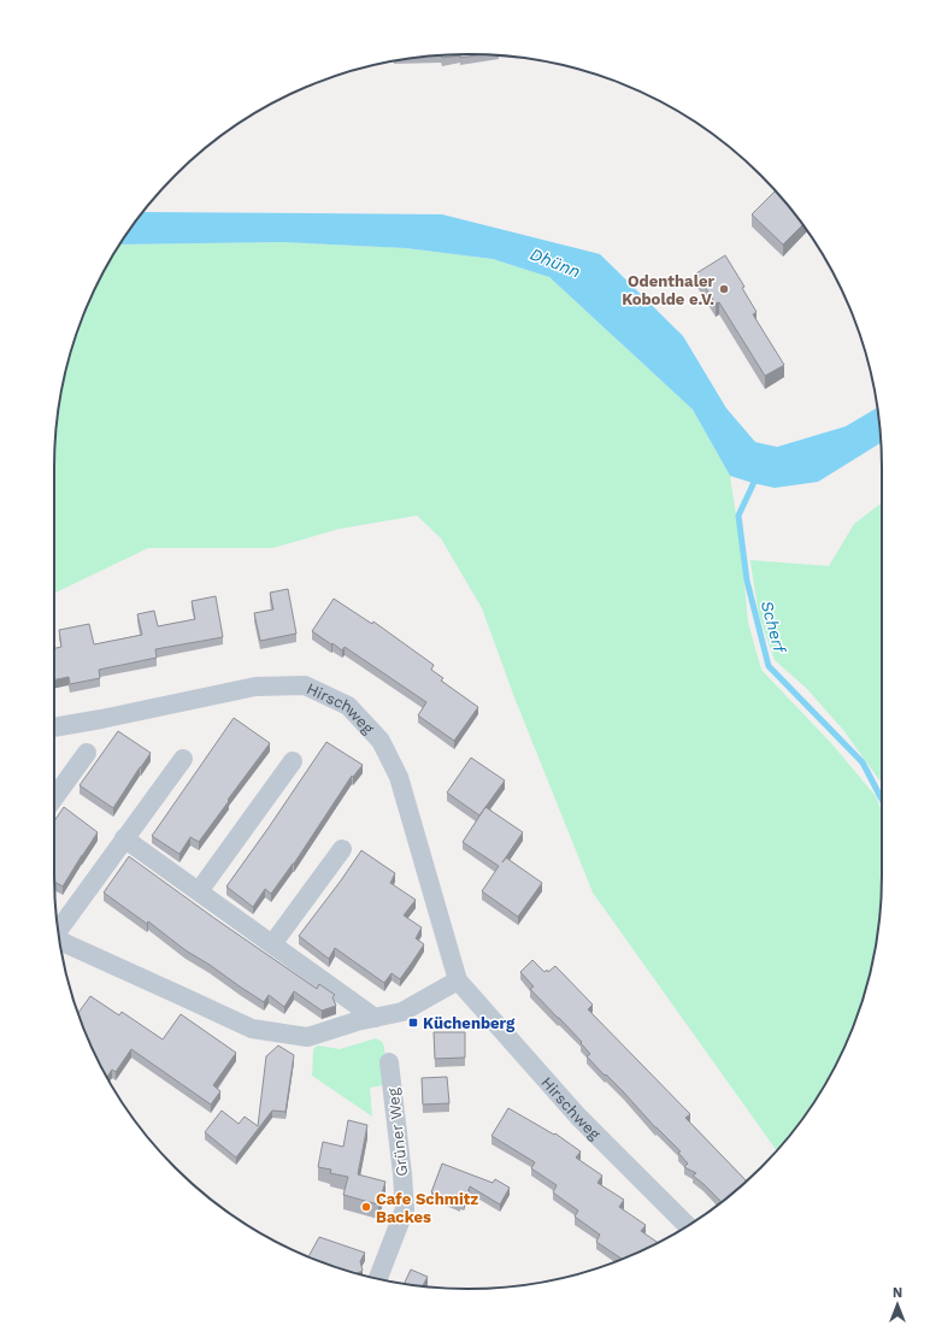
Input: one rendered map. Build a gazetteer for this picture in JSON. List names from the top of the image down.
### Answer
{
  "streets": {
    "street": ["Hirschweg", "Grüner Weg"]
  },
  "water": ["Dhünn", "Scherf"],
  "places": {
    "other": ["Odenthaler Kobolde e.V.", "Cafe Schmitz Backes"],
    "transit": ["Küchenberg"]
  },
  "north": "top"
}
